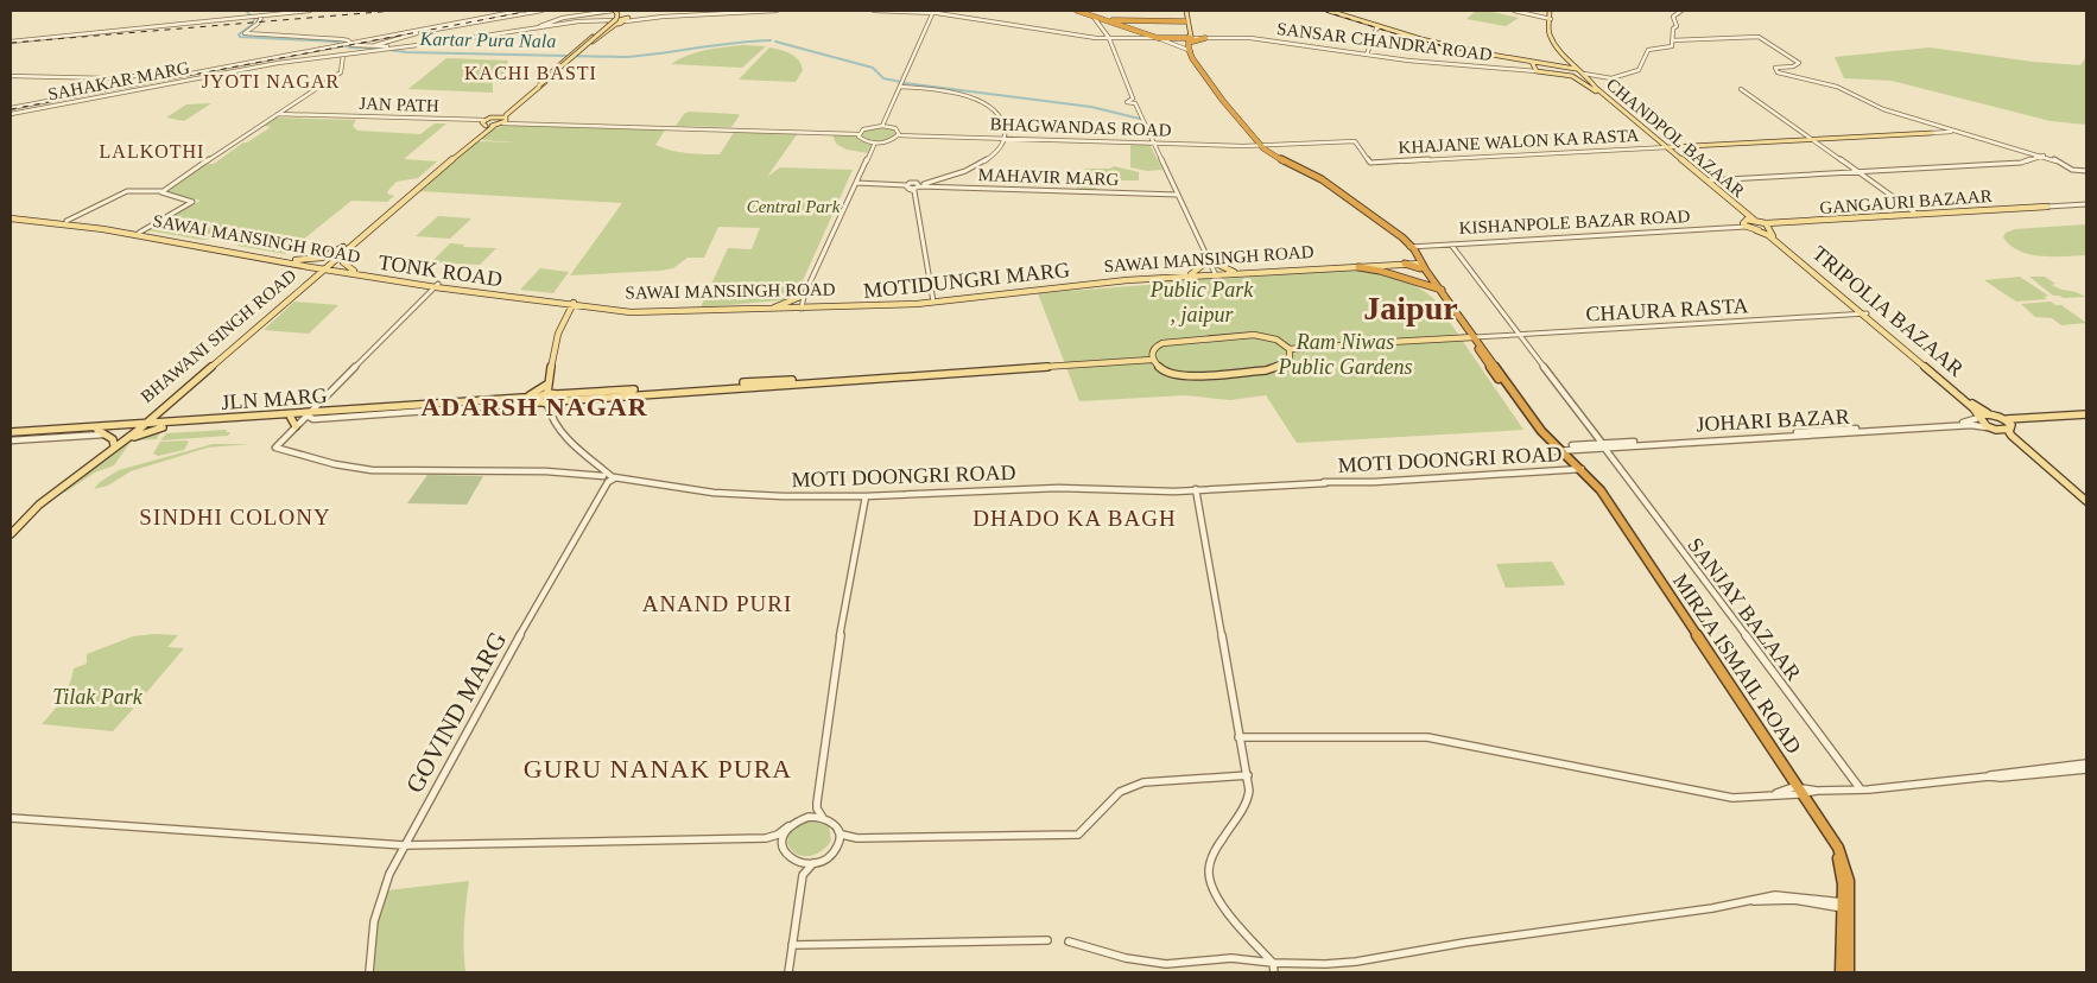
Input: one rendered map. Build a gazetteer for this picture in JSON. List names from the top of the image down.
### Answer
{
  "streets": {
    "highway": ["MIRZA ISMAIL ROAD"],
    "main road": [
      "SANSAR CHANDRA ROAD",
      "CHANDPOL BAZAAR",
      "GANGAURI BAZAAR",
      "SAWAI MANSINGH ROAD",
      "TONK ROAD",
      "MOTIDUNGRI MARG",
      "TRIPOLIA BAZAAR",
      "BHAWANI SINGH ROAD",
      "JLN MARG"
    ],
    "street": [
      "SAHAKAR MARG",
      "JAN PATH",
      "BHAGWANDAS ROAD",
      "KHAJANE WALON KA RASTA",
      "MAHAVIR MARG",
      "KISHANPOLE BAZAR ROAD",
      "CHAURA RASTA",
      "JOHARI BAZAR",
      "MOTI DOONGRI ROAD",
      "SANJAY BAZAAR",
      "GOVIND MARG"
    ]
  },
  "crossings": [
    ["SANSAR CHANDRA ROAD", "CHANDPOL BAZAAR"],
    ["BHAGWANDAS ROAD", "KHAJANE WALON KA RASTA"],
    ["BHAGWANDAS ROAD", "MIRZA ISMAIL ROAD"],
    ["CHANDPOL BAZAAR", "KHAJANE WALON KA RASTA"],
    ["CHANDPOL BAZAAR", "KISHANPOLE BAZAR ROAD"],
    ["CHANDPOL BAZAAR", "TRIPOLIA BAZAAR"],
    ["GANGAURI BAZAAR", "TRIPOLIA BAZAAR"],
    ["KISHANPOLE BAZAR ROAD", "TRIPOLIA BAZAAR"],
    ["KISHANPOLE BAZAR ROAD", "SANJAY BAZAAR"],
    ["KISHANPOLE BAZAR ROAD", "MIRZA ISMAIL ROAD"],
    ["SAWAI MANSINGH ROAD", "TONK ROAD"],
    ["SAWAI MANSINGH ROAD", "MOTIDUNGRI MARG"],
    ["SAWAI MANSINGH ROAD", "BHAWANI SINGH ROAD"],
    ["SAWAI MANSINGH ROAD", "MOTI DOONGRI ROAD"],
    ["TONK ROAD", "BHAWANI SINGH ROAD"],
    ["TONK ROAD", "MOTI DOONGRI ROAD"],
    ["CHAURA RASTA", "TRIPOLIA BAZAAR"],
    ["CHAURA RASTA", "SANJAY BAZAAR"],
    ["CHAURA RASTA", "MIRZA ISMAIL ROAD"],
    ["TRIPOLIA BAZAAR", "JOHARI BAZAR"],
    ["BHAWANI SINGH ROAD", "JLN MARG"],
    ["JLN MARG", "MOTI DOONGRI ROAD"],
    ["JOHARI BAZAR", "SANJAY BAZAAR"],
    ["JOHARI BAZAR", "MIRZA ISMAIL ROAD"],
    ["MOTI DOONGRI ROAD", "MIRZA ISMAIL ROAD"],
    ["MOTI DOONGRI ROAD", "GOVIND MARG"]
  ],
  "districts": [
    "KACHI BASTI",
    "JYOTI NAGAR",
    "LALKOTHI",
    "Jaipur",
    "ADARSH NAGAR",
    "SINDHI COLONY",
    "DHADO KA BAGH",
    "ANAND PURI",
    "GURU NANAK PURA"
  ],
  "water": ["Kartar Pura Nala"],
  "parks": [
    "Central Park",
    "Public Park , jaipur",
    "Ram Niwas Public Gardens",
    "Tilak Park"
  ]
}
